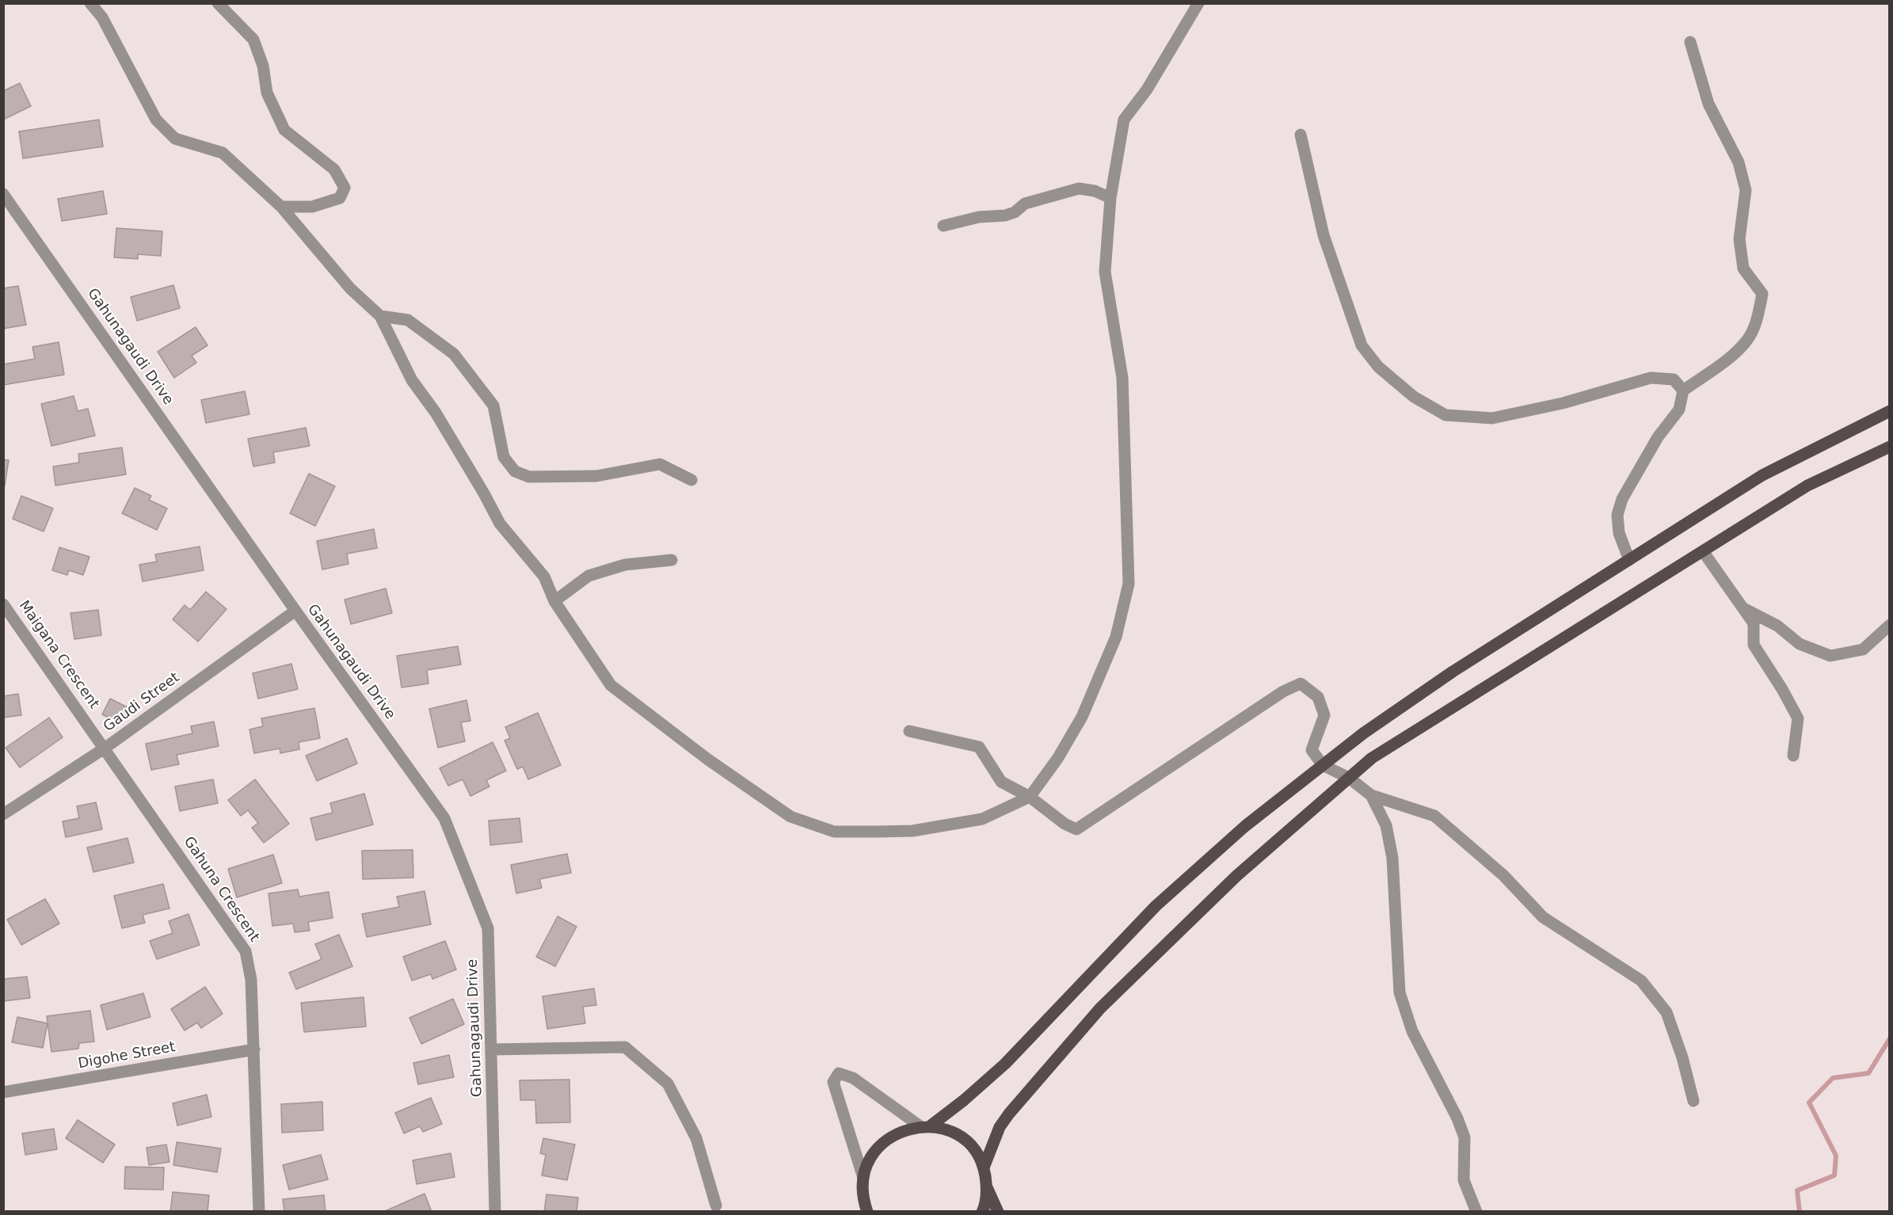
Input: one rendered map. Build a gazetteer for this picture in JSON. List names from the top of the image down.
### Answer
{
  "streets": {
    "street": [
      "Gahunagaudi Drive",
      "Maigana Crescent",
      "Gaudi Street",
      "Gahuna Crescent",
      "Digohe Street"
    ]
  },
  "crossings": [
    ["Gahunagaudi Drive", "Gaudi Street"],
    ["Maigana Crescent", "Gaudi Street"],
    ["Maigana Crescent", "Gahuna Crescent"],
    ["Gaudi Street", "Gahuna Crescent"],
    ["Gahuna Crescent", "Digohe Street"]
  ]
}
